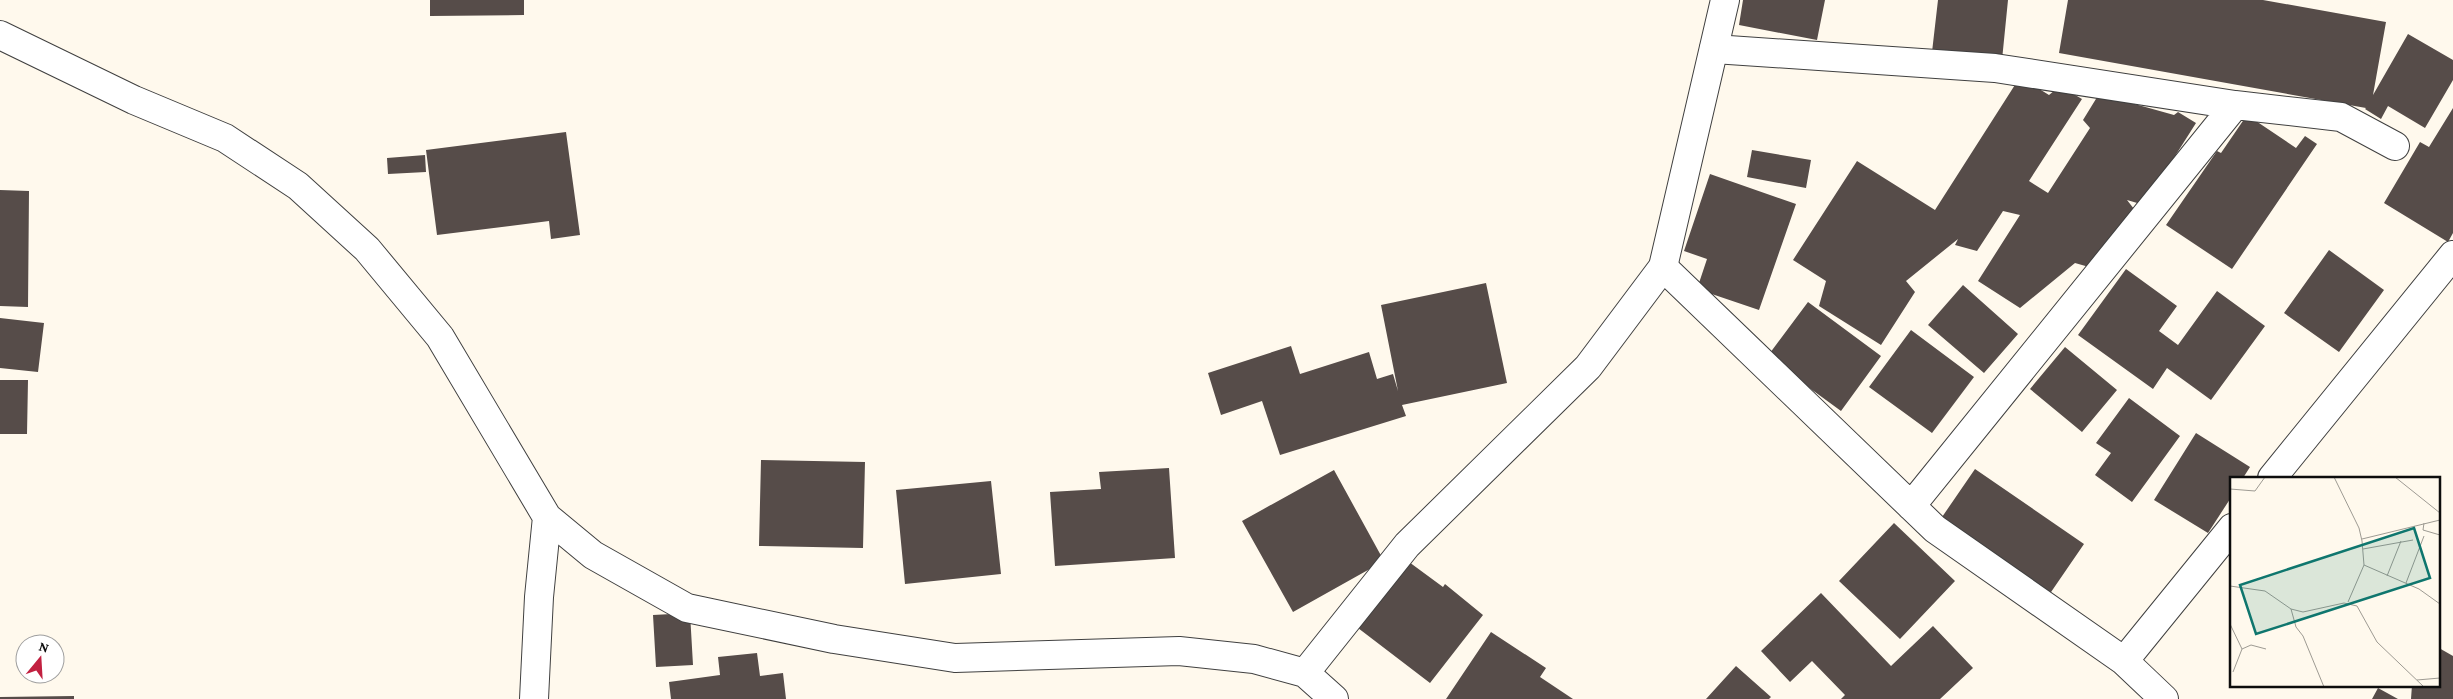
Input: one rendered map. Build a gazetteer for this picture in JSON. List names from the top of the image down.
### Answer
{
  "north": "top"
}
